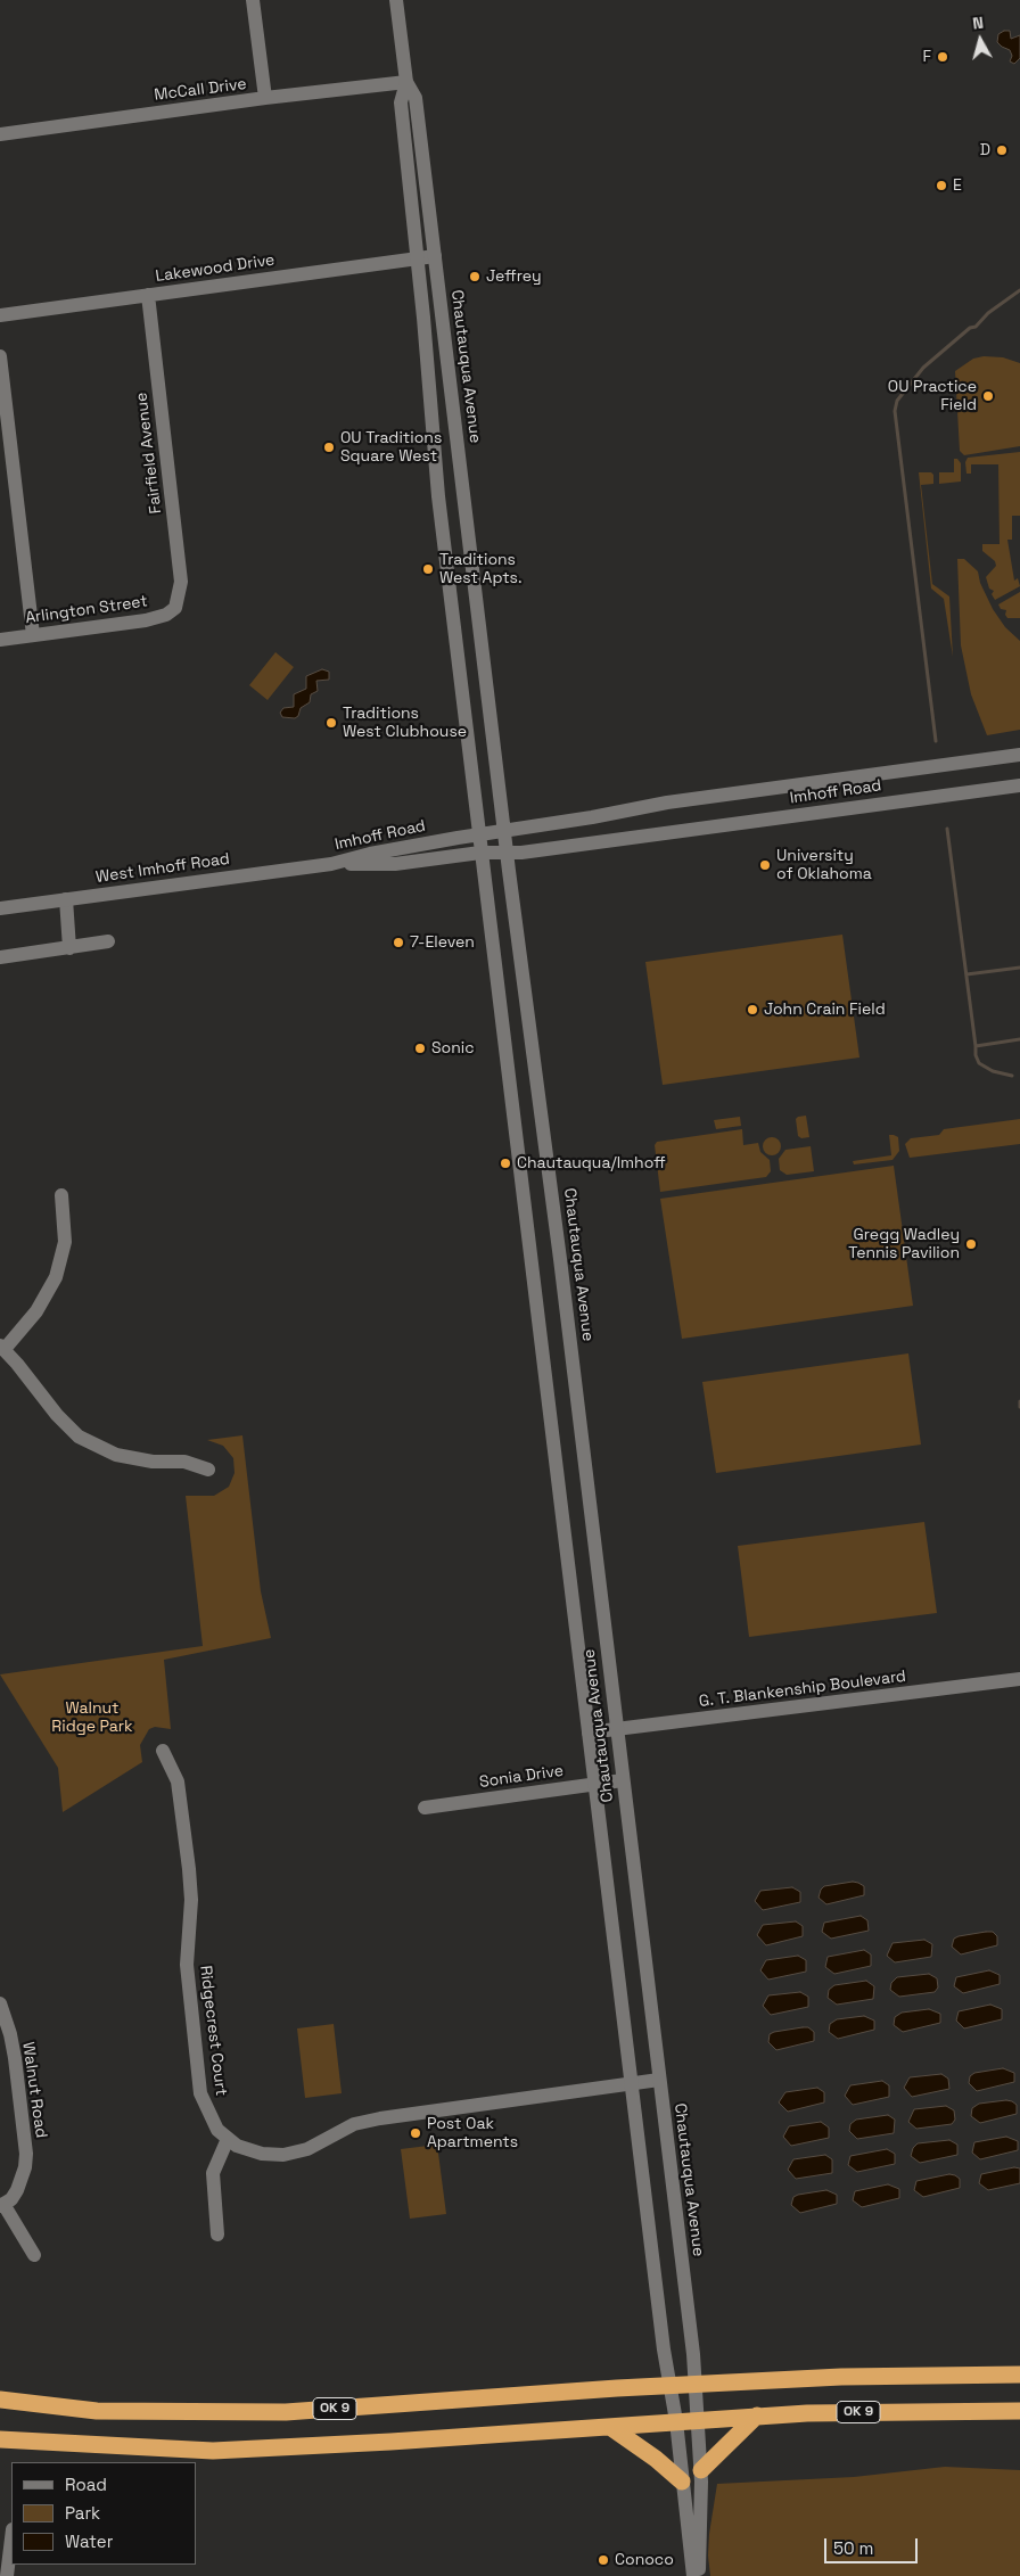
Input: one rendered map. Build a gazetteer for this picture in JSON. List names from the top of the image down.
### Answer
{
  "streets": {
    "highway": ["OK 9"],
    "street": [
      "McCall Drive",
      "Lakewood Drive",
      "Chautauqua Avenue",
      "Fairfield Avenue",
      "Arlington Street",
      "Imhoff Road",
      "West Imhoff Road",
      "G. T. Blankenship Boulevard",
      "Sonia Drive",
      "Ridgecrest Court",
      "Walnut Road"
    ]
  },
  "crossings": [
    ["McCall Drive", "Chautauqua Avenue"],
    ["Lakewood Drive", "Chautauqua Avenue"],
    ["Lakewood Drive", "Fairfield Avenue"],
    ["Chautauqua Avenue", "Imhoff Road"],
    ["Chautauqua Avenue", "G. T. Blankenship Boulevard"],
    ["Chautauqua Avenue", "Sonia Drive"],
    ["Chautauqua Avenue", "Ridgecrest Court"],
    ["Chautauqua Avenue", "OK 9"],
    ["Fairfield Avenue", "Arlington Street"],
    ["Imhoff Road", "West Imhoff Road"]
  ],
  "parks": ["Walnut Ridge Park"],
  "places": [
    "F",
    "D",
    "E",
    "Jeffrey",
    "OU Practice Field",
    "OU Traditions Square West",
    "Traditions West Apts.",
    "Traditions West Clubhouse",
    "University of Oklahoma",
    "7-Eleven",
    "John Crain Field",
    "Sonic",
    "Chautauqua/Imhoff",
    "Gregg Wadley Tennis Pavilion",
    "Post Oak Apartments",
    "Conoco"
  ],
  "legend": ["Road", "Park", "Water"],
  "scale_bar": "50 m",
  "north": "top"
}
